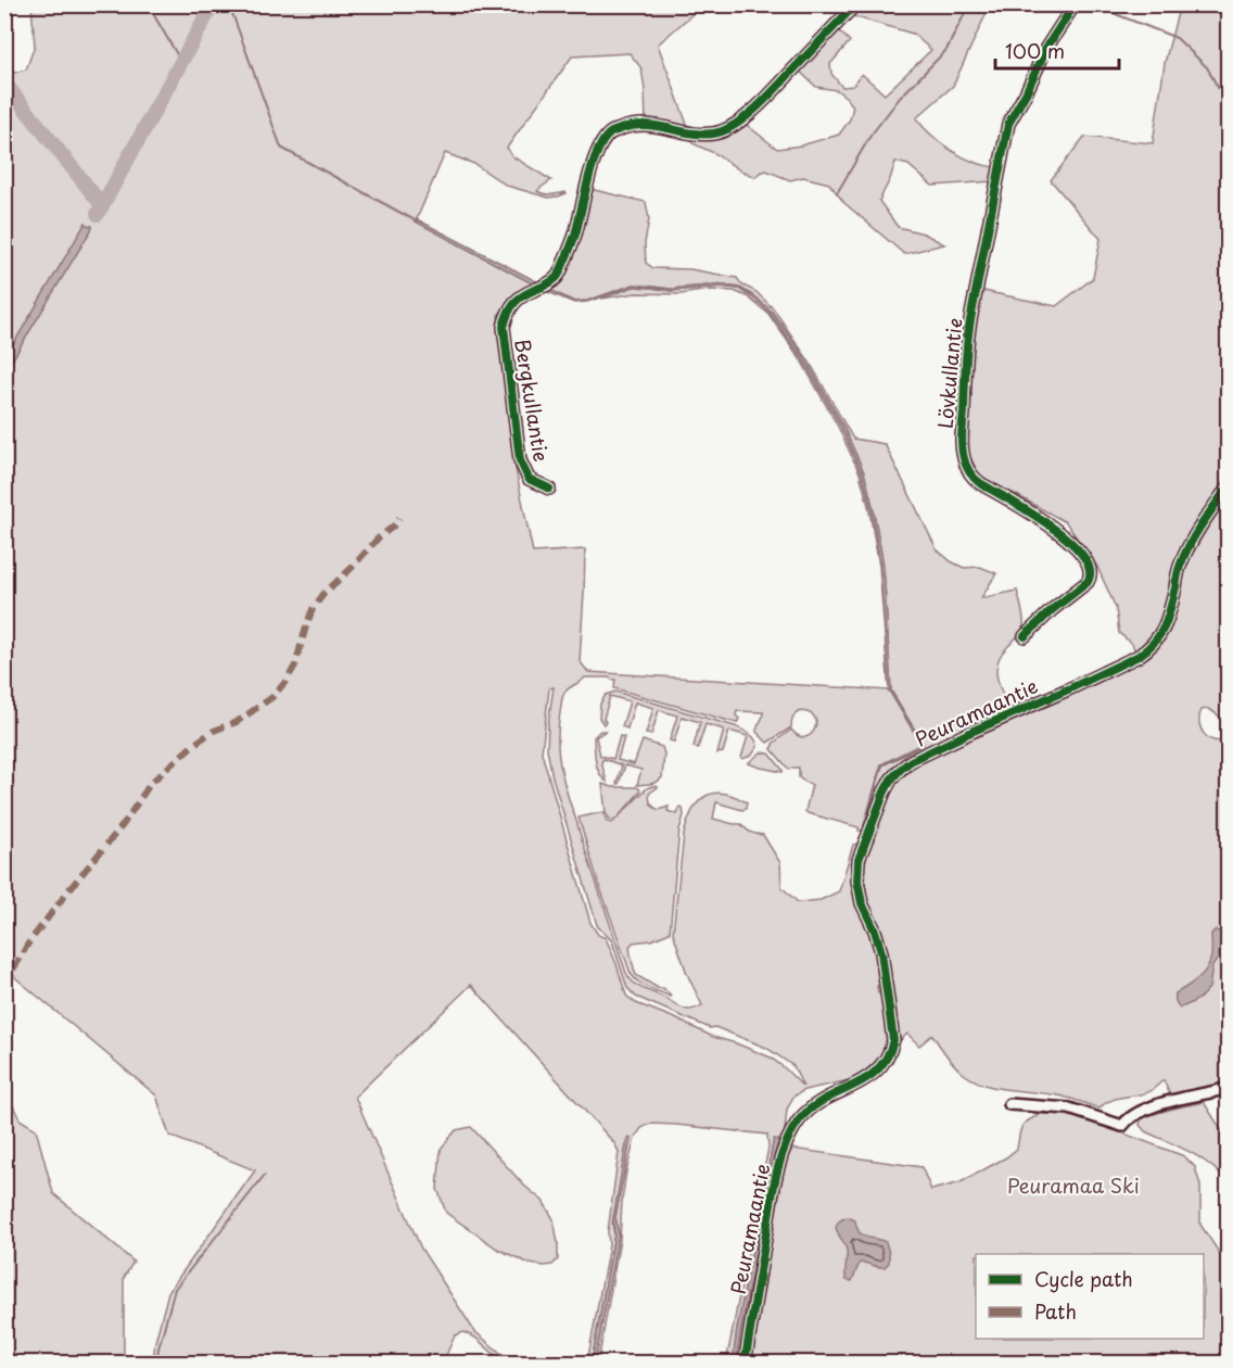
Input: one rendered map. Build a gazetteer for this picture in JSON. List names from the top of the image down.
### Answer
{
  "streets": {
    "street": ["Lövkullantie", "Bergkullantie", "Peuramaantie"]
  },
  "parks": ["Peuramaa Ski"],
  "legend": ["Cycle path", "Path"],
  "scale_bar": "100 m"
}
